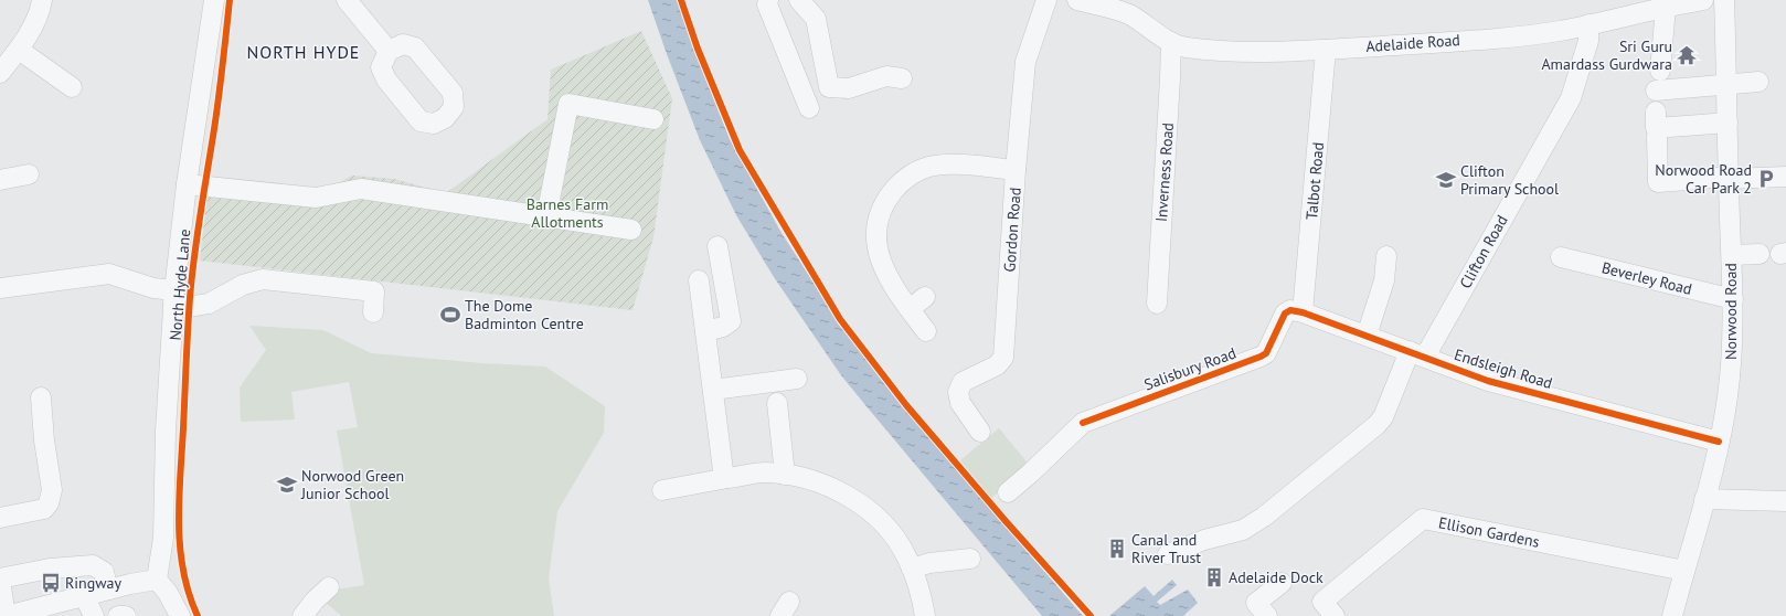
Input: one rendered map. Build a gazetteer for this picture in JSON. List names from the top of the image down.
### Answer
{
  "streets": {
    "street": [
      "Adelaide Road",
      "Inverness Road",
      "Talbot Road",
      "Gordon Road",
      "Clifton Road",
      "Beverley Road",
      "North Hyde Lane",
      "Norwood Road",
      "Salisbury Road",
      "Endsleigh Road",
      "Ellison Gardens"
    ]
  },
  "crossings": [
    ["Adelaide Road", "Inverness Road"],
    ["Adelaide Road", "Talbot Road"],
    ["Adelaide Road", "Clifton Road"],
    ["Talbot Road", "Salisbury Road"],
    ["Talbot Road", "Endsleigh Road"],
    ["Clifton Road", "Endsleigh Road"],
    ["Beverley Road", "Norwood Road"],
    ["Norwood Road", "Endsleigh Road"],
    ["Norwood Road", "Ellison Gardens"],
    ["Salisbury Road", "Endsleigh Road"]
  ],
  "districts": ["NORTH HYDE"],
  "parks": ["Barnes Farm Allotments"],
  "places": {
    "temple": ["Sri Guru Amardass Gurdwara"],
    "parking": ["Norwood Road Car Park 2"],
    "school or university": ["Clifton Primary School", "Norwood Green Junior School"],
    "sports": ["The Dome Badminton Centre"],
    "building": ["Canal and River Trust", "Adelaide Dock"],
    "bus stop": ["Ringway"]
  }
}
